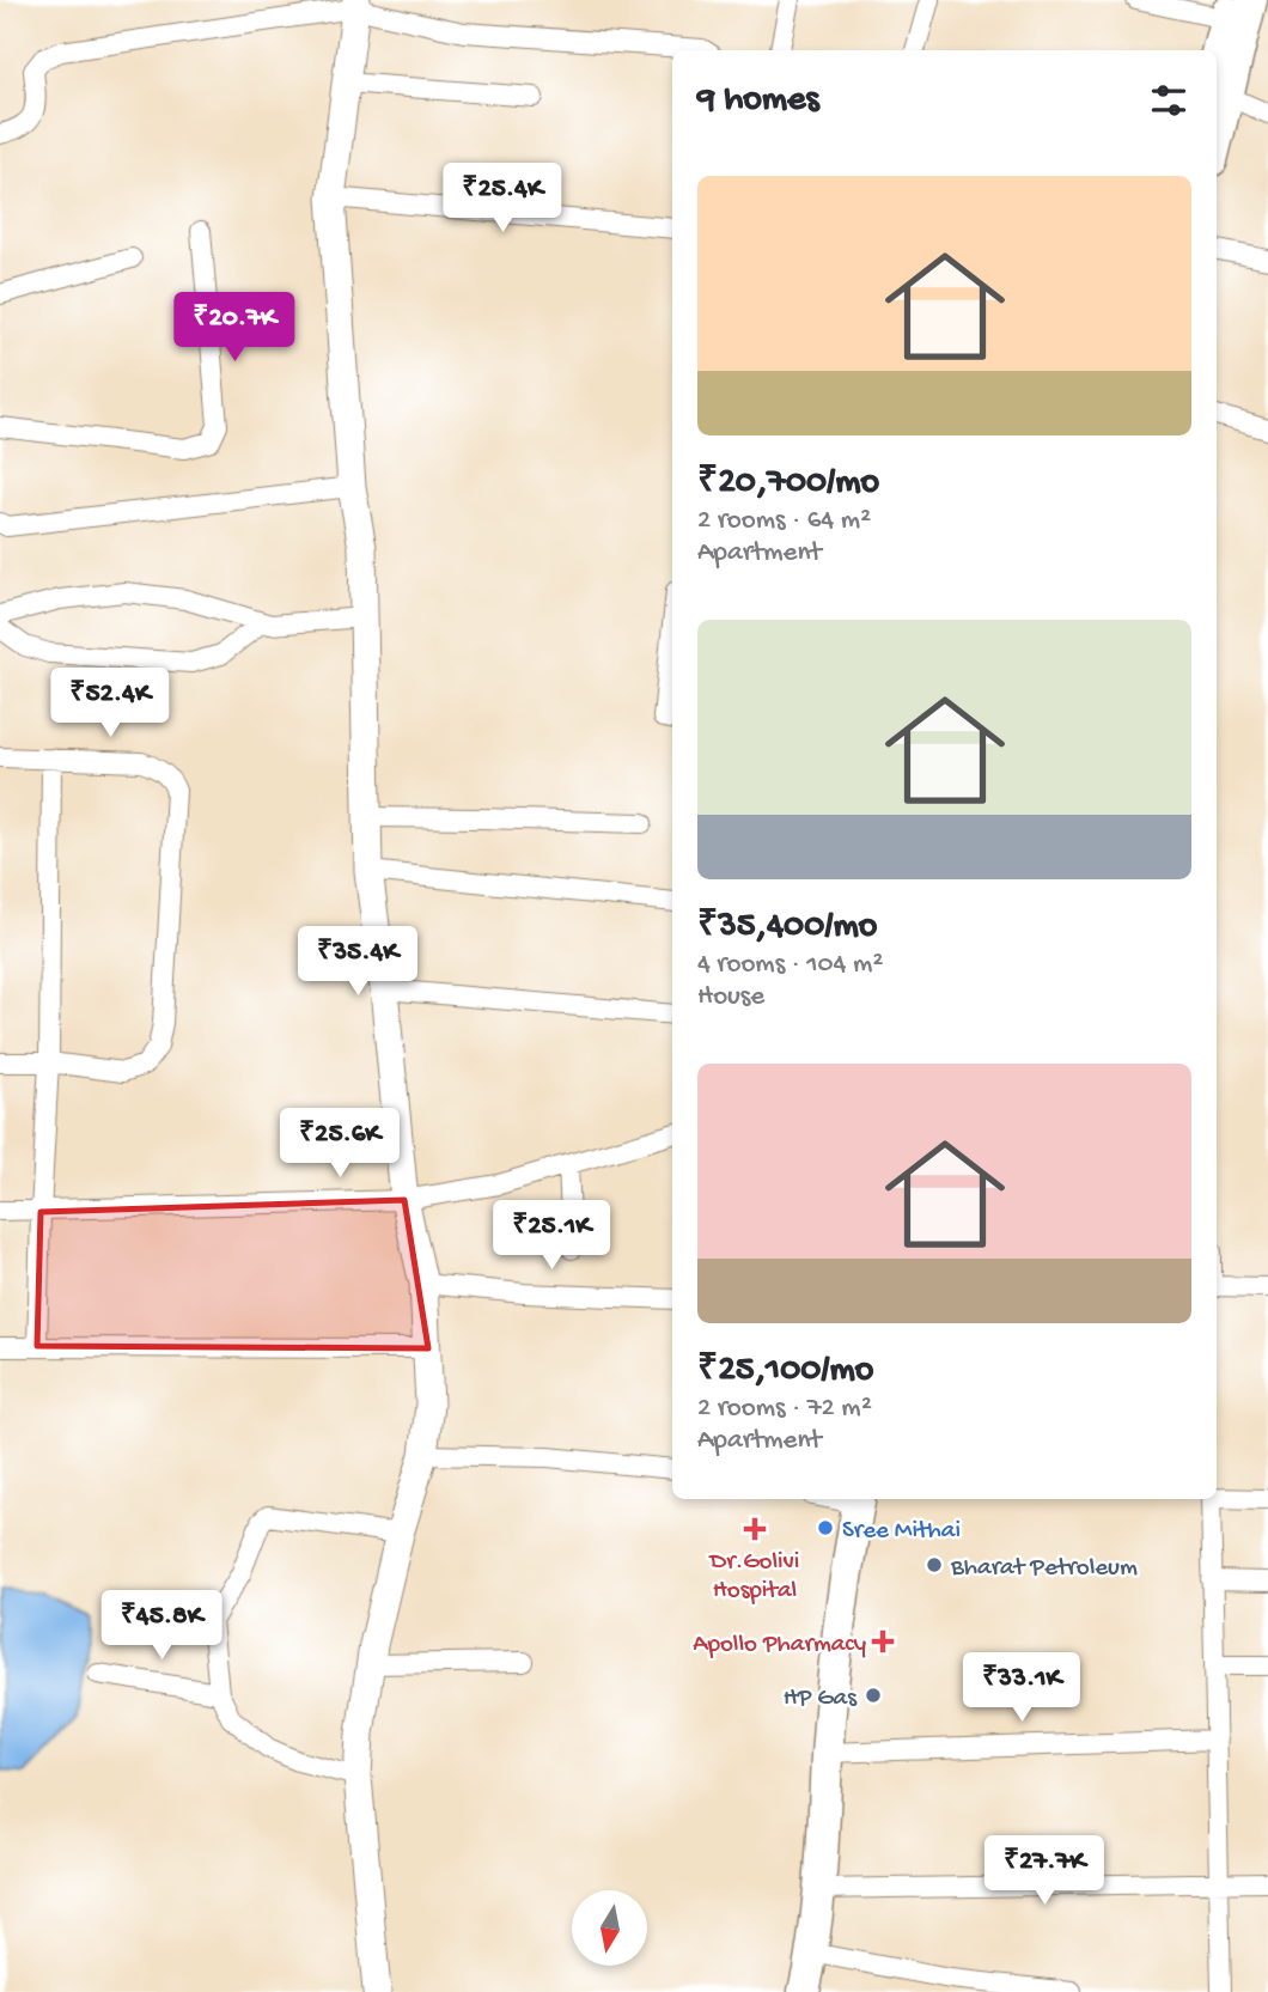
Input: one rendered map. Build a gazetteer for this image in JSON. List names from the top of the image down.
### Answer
{
  "places": {
    "other": ["Sree Mithai", "Bharat Petroleum", "HP Gas"],
    "health": ["Dr.Golivi Hospital", "Apollo Pharmacy"]
  },
  "north": "bottom",
  "page": {
    "heading": "9 homes",
    "list": [
      {
        "name": "₹20,700/mo",
        "note": "2 rooms · 64 m² · Apartment"
      },
      {
        "name": "₹35,400/mo",
        "note": "4 rooms · 104 m² · House"
      },
      {
        "name": "₹25,100/mo",
        "note": "2 rooms · 72 m² · Apartment"
      }
    ],
    "price": [
      "₹25.4K",
      "₹20.7K",
      "₹52.4K",
      "₹35.4K",
      "₹25.6K",
      "₹25.1K",
      "₹45.8K",
      "₹33.1K",
      "₹27.7K"
    ]
  }
}
